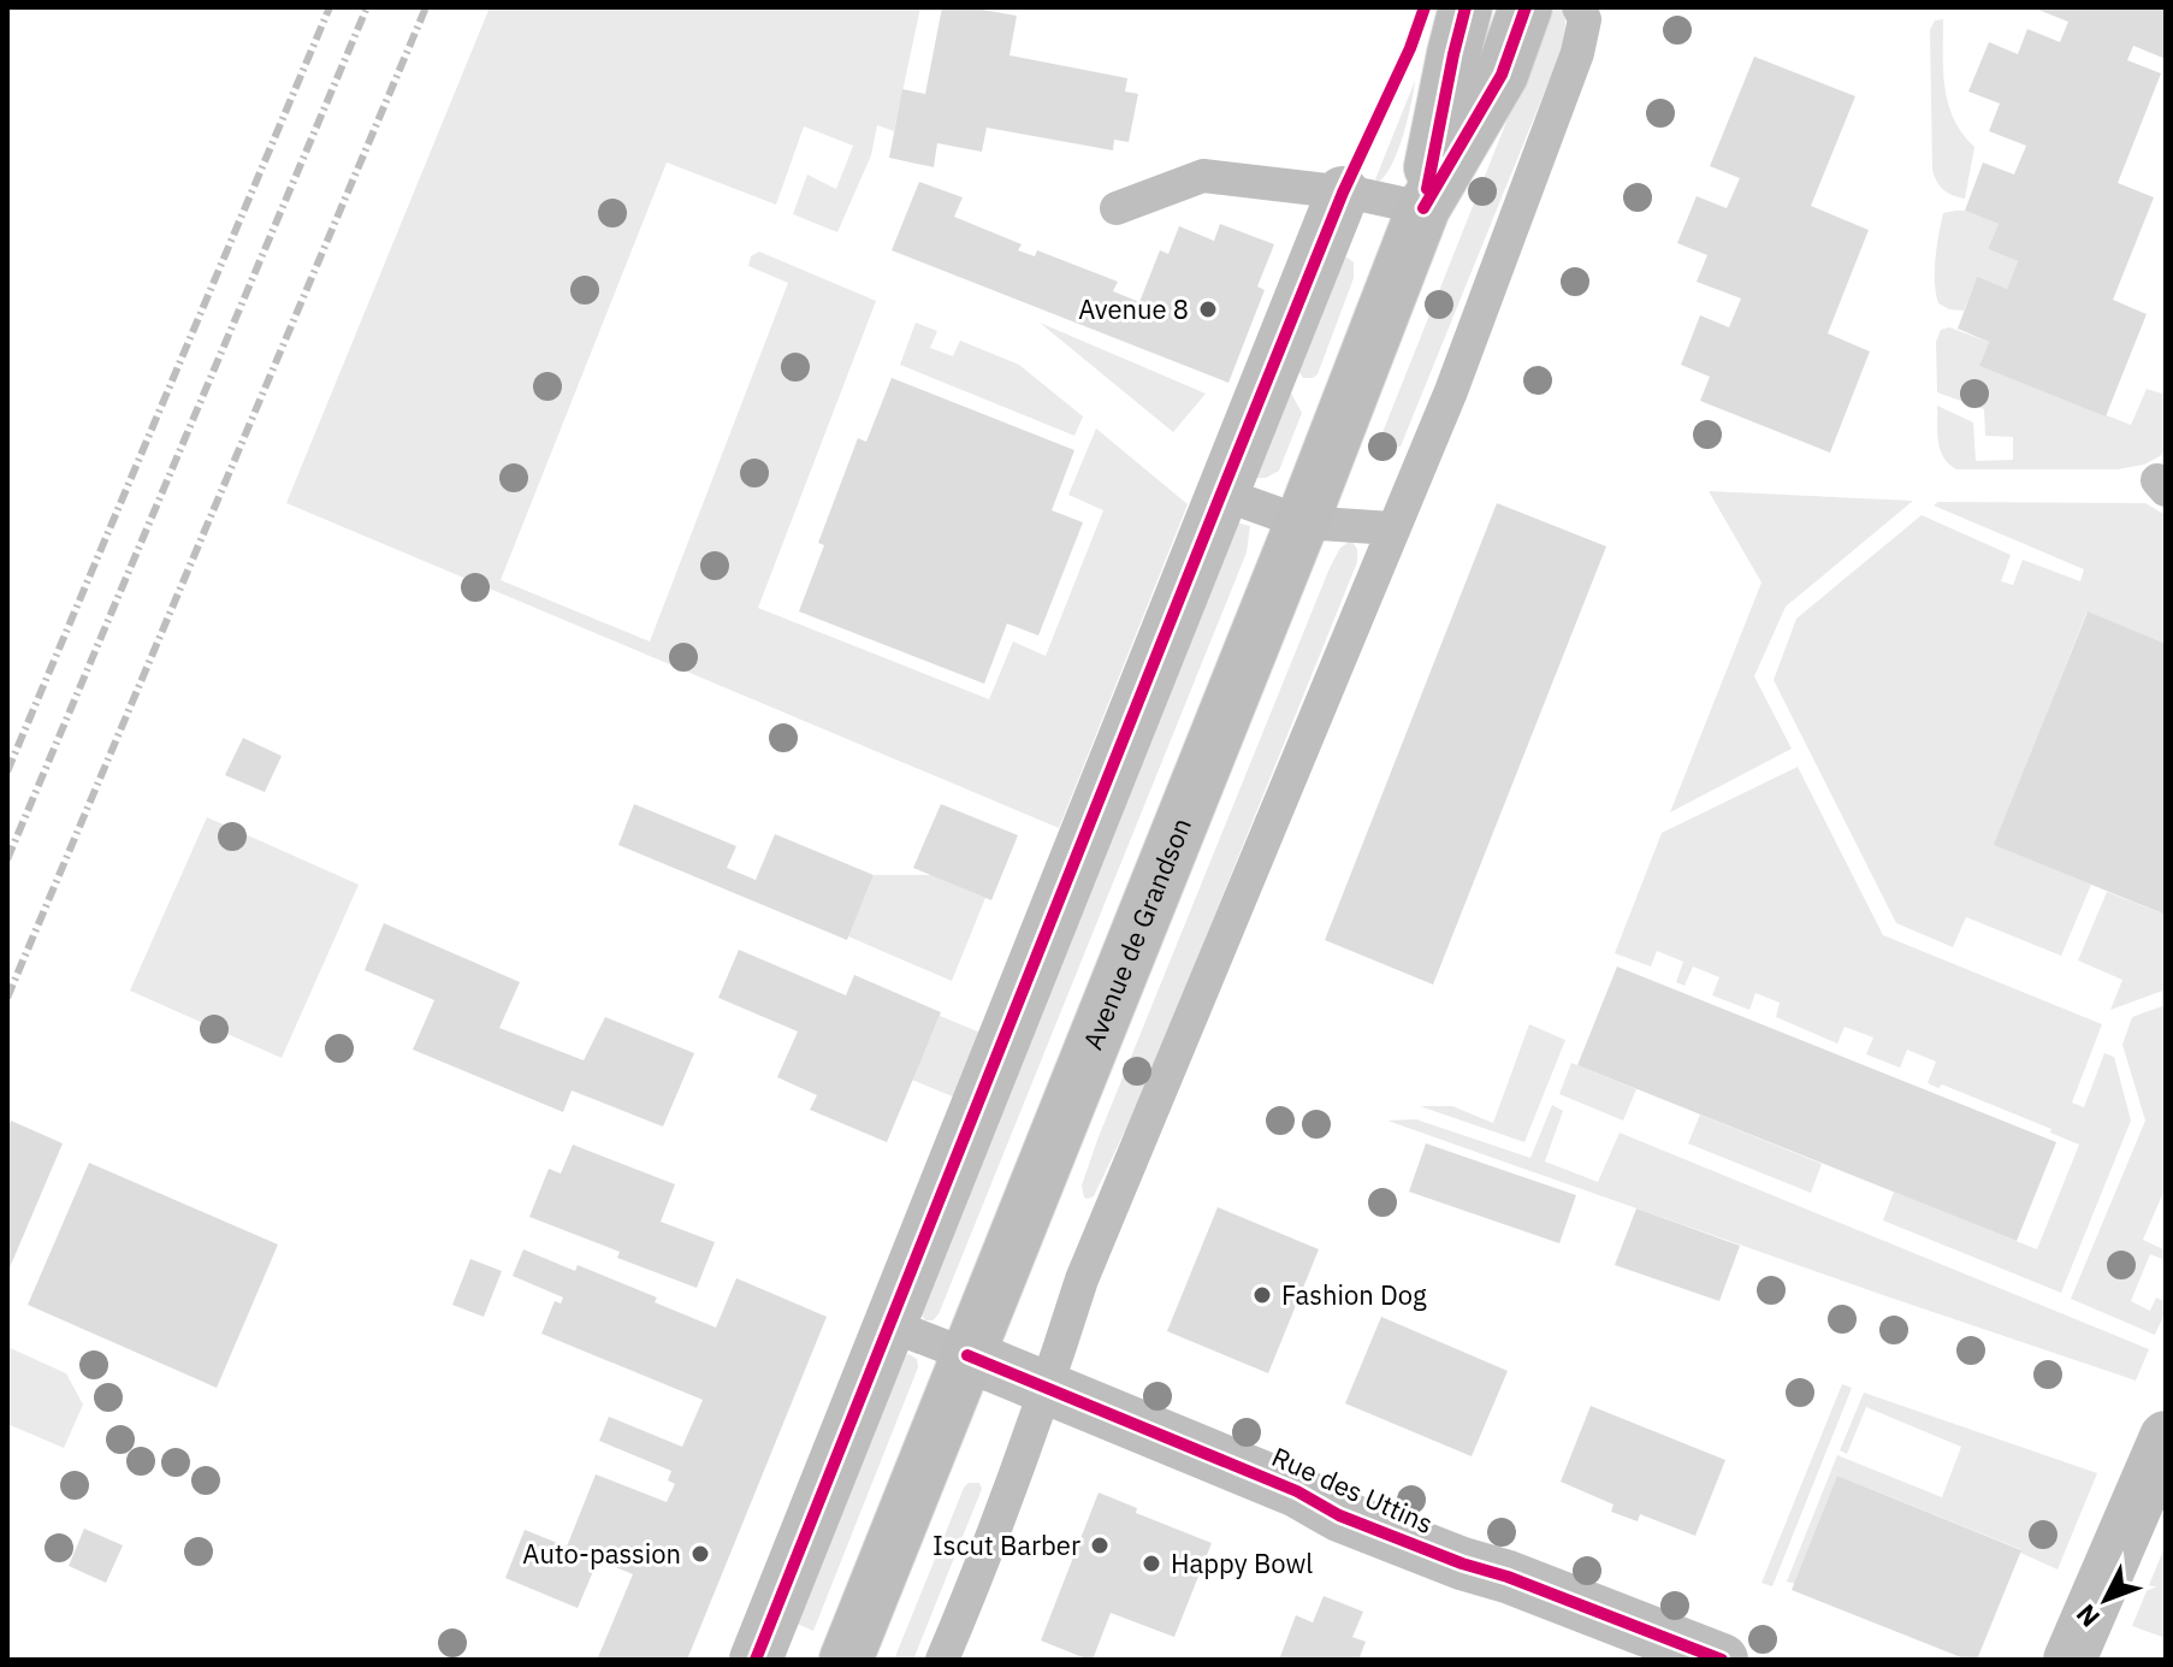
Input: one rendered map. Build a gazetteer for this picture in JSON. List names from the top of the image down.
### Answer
{
  "streets": {
    "main road": ["Avenue de Grandson"],
    "street": ["Rue des Uttins"]
  },
  "crossings": [
    ["Avenue de Grandson", "Rue des Uttins"]
  ],
  "places": [
    "Avenue 8",
    "Fashion Dog",
    "Iscut Barber",
    "Auto-passion",
    "Happy Bowl"
  ],
  "north": "bottom left"
}
